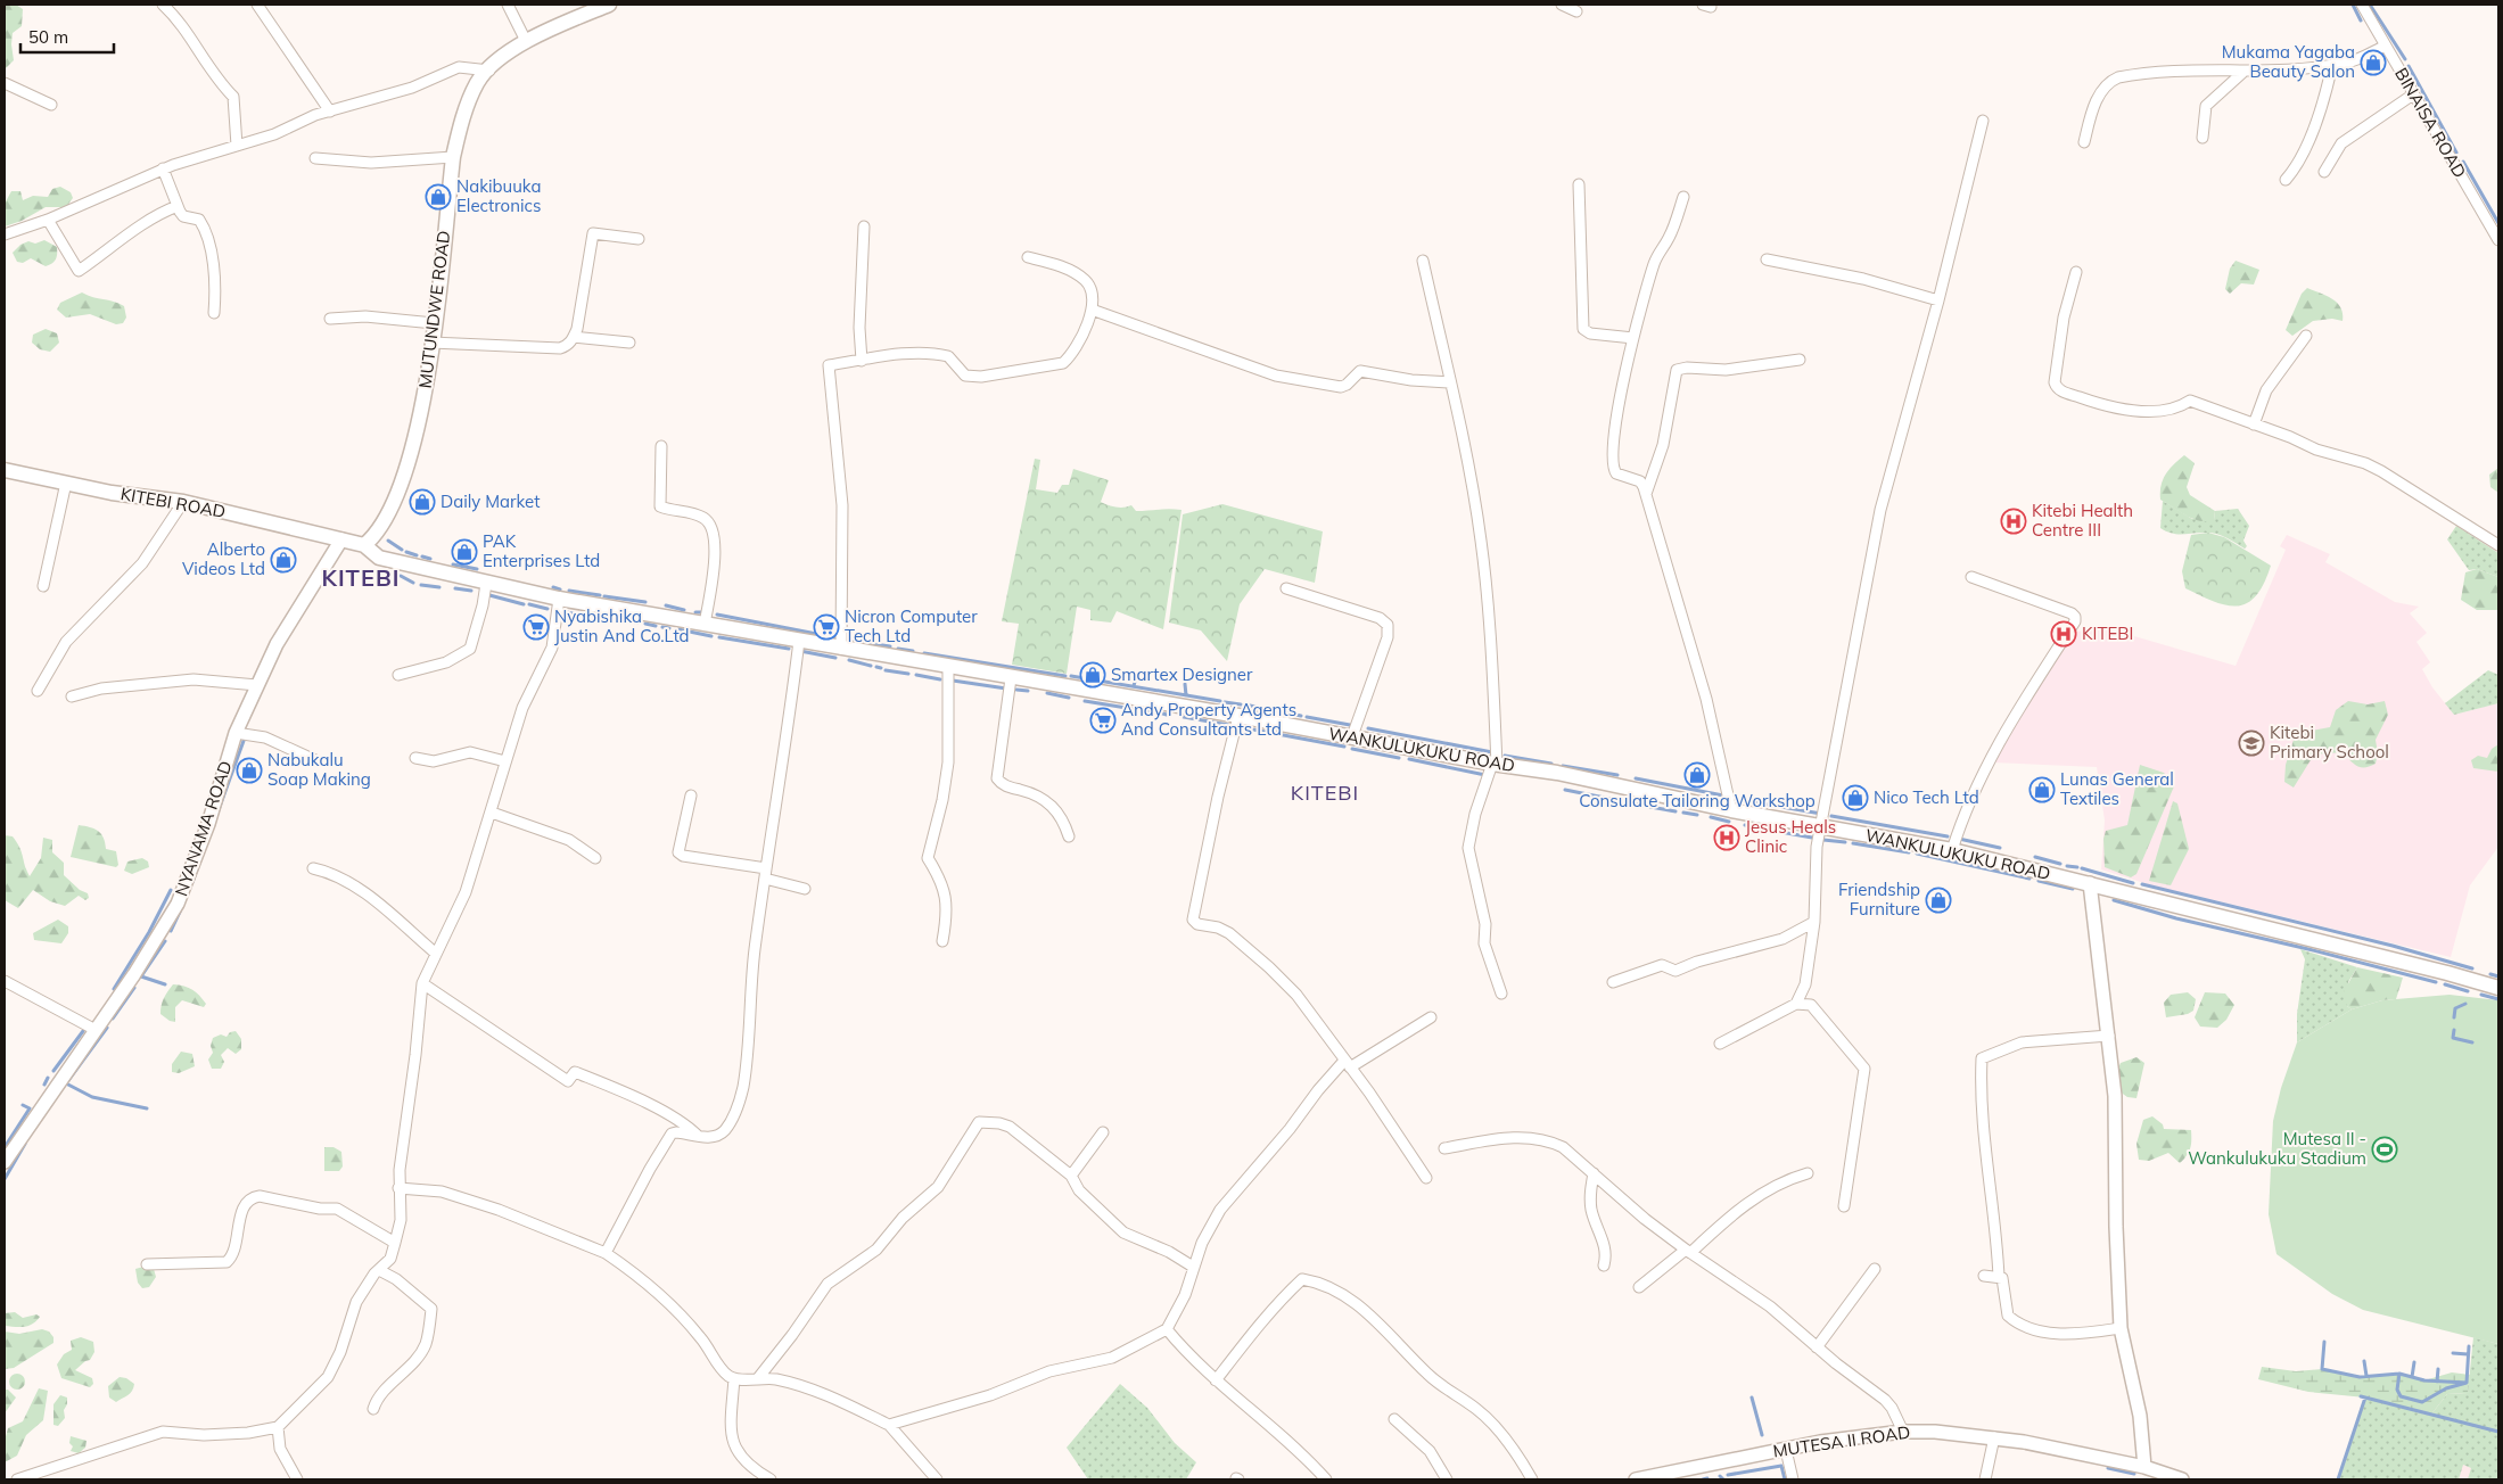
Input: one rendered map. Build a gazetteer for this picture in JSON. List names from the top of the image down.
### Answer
{
  "streets": {
    "main road": ["MUTUNDWE ROAD", "KITEBI ROAD", "WANKULUKUKU ROAD"],
    "street": ["BINAISA ROAD", "NYANAMA ROAD", "MUTESA II ROAD"]
  },
  "crossings": [
    ["MUTUNDWE ROAD", "WANKULUKUKU ROAD"],
    ["KITEBI ROAD", "WANKULUKUKU ROAD"],
    ["KITEBI ROAD", "NYANAMA ROAD"],
    ["WANKULUKUKU ROAD", "NYANAMA ROAD"]
  ],
  "districts": ["KITEBI", "KITEBI"],
  "places": {
    "shop": [
      "Mukama Yagaba Beauty Salon",
      "Nakibuuka Electronics",
      "Daily Market",
      "PAK Enterprises Ltd",
      "Alberto Videos Ltd",
      "Smartex Designer",
      "Nabukalu Soap Making",
      "Consulate Tailoring Workshop",
      "Lunas General Textiles",
      "Nico Tech Ltd",
      "Friendship Furniture"
    ],
    "hospital": ["Kitebi Health Centre III", "KITEBI", "Jesus Heals Clinic"],
    "supermarket": ["Nyabishika Justin And Co.Ltd", "Nicron Computer Tech Ltd", "Andy Property Agents And Consultants Ltd"],
    "school or university": ["Kitebi Primary School"],
    "sports": ["Mutesa II - Wankulukuku Stadium"]
  },
  "scale_bar": "50 m"
}
